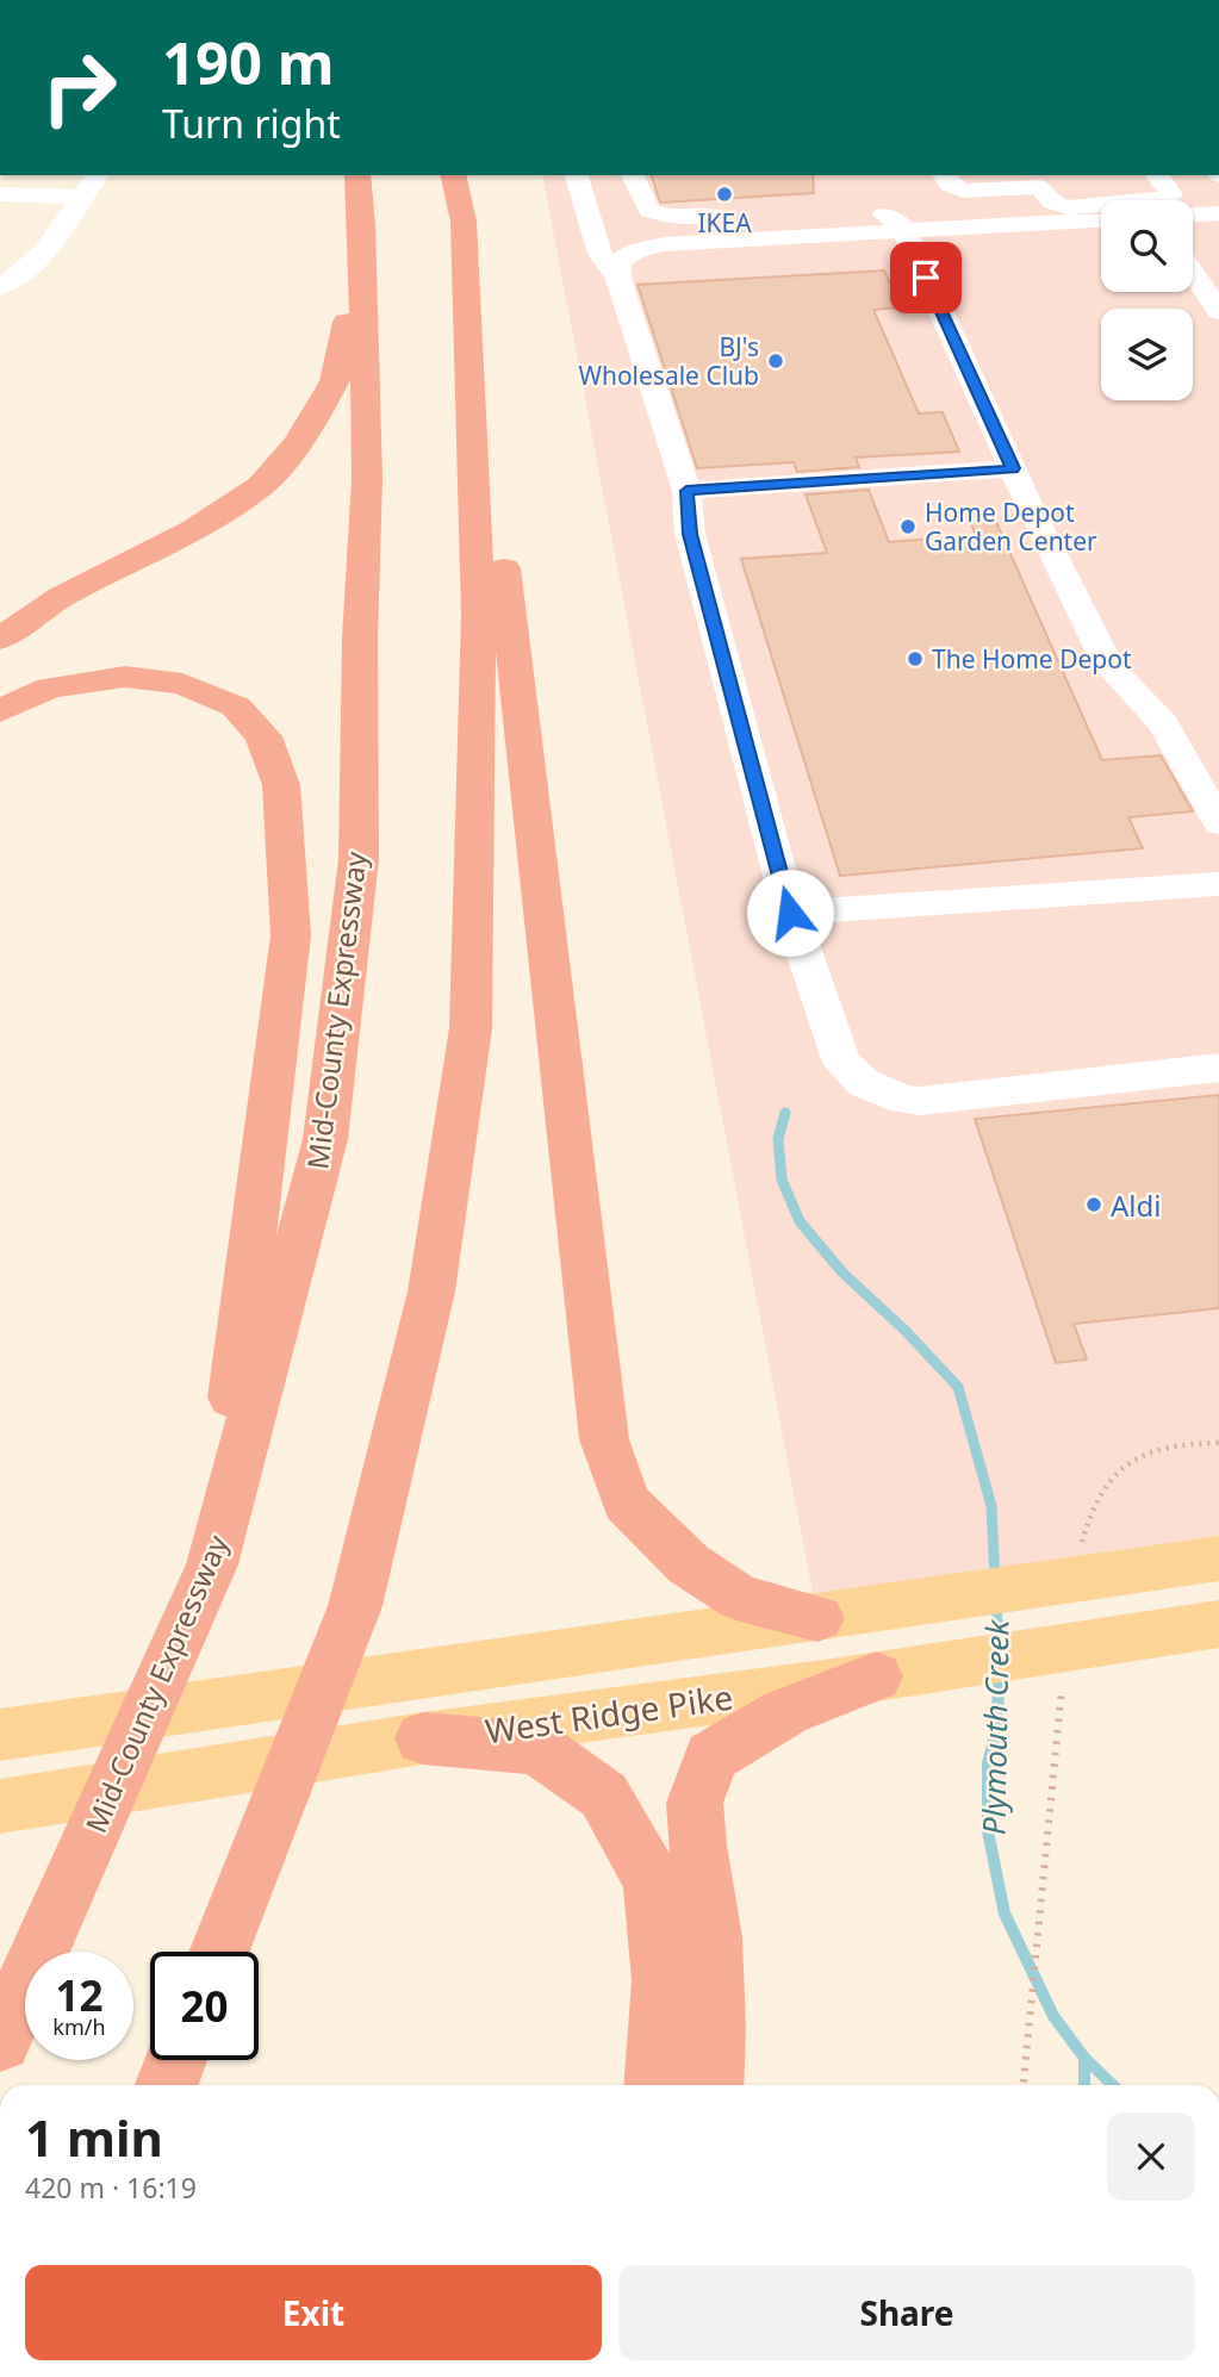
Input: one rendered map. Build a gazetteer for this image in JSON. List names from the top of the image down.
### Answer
{
  "streets": {
    "highway": ["Mid-County Expressway"],
    "main road": ["West Ridge Pike"]
  },
  "water": ["Plymouth Creek"],
  "places": [
    "IKEA",
    "BJ's Wholesale Club",
    "Home Depot Garden Center",
    "The Home Depot",
    "Aldi"
  ],
  "page": {
    "turn": ["190 m", "Turn right"],
    "speed": "12 km/h",
    "limit": "20",
    "heading": ["1 min", "420 m · 16:19"],
    "buttons": ["Exit", "Share"]
  }
}
